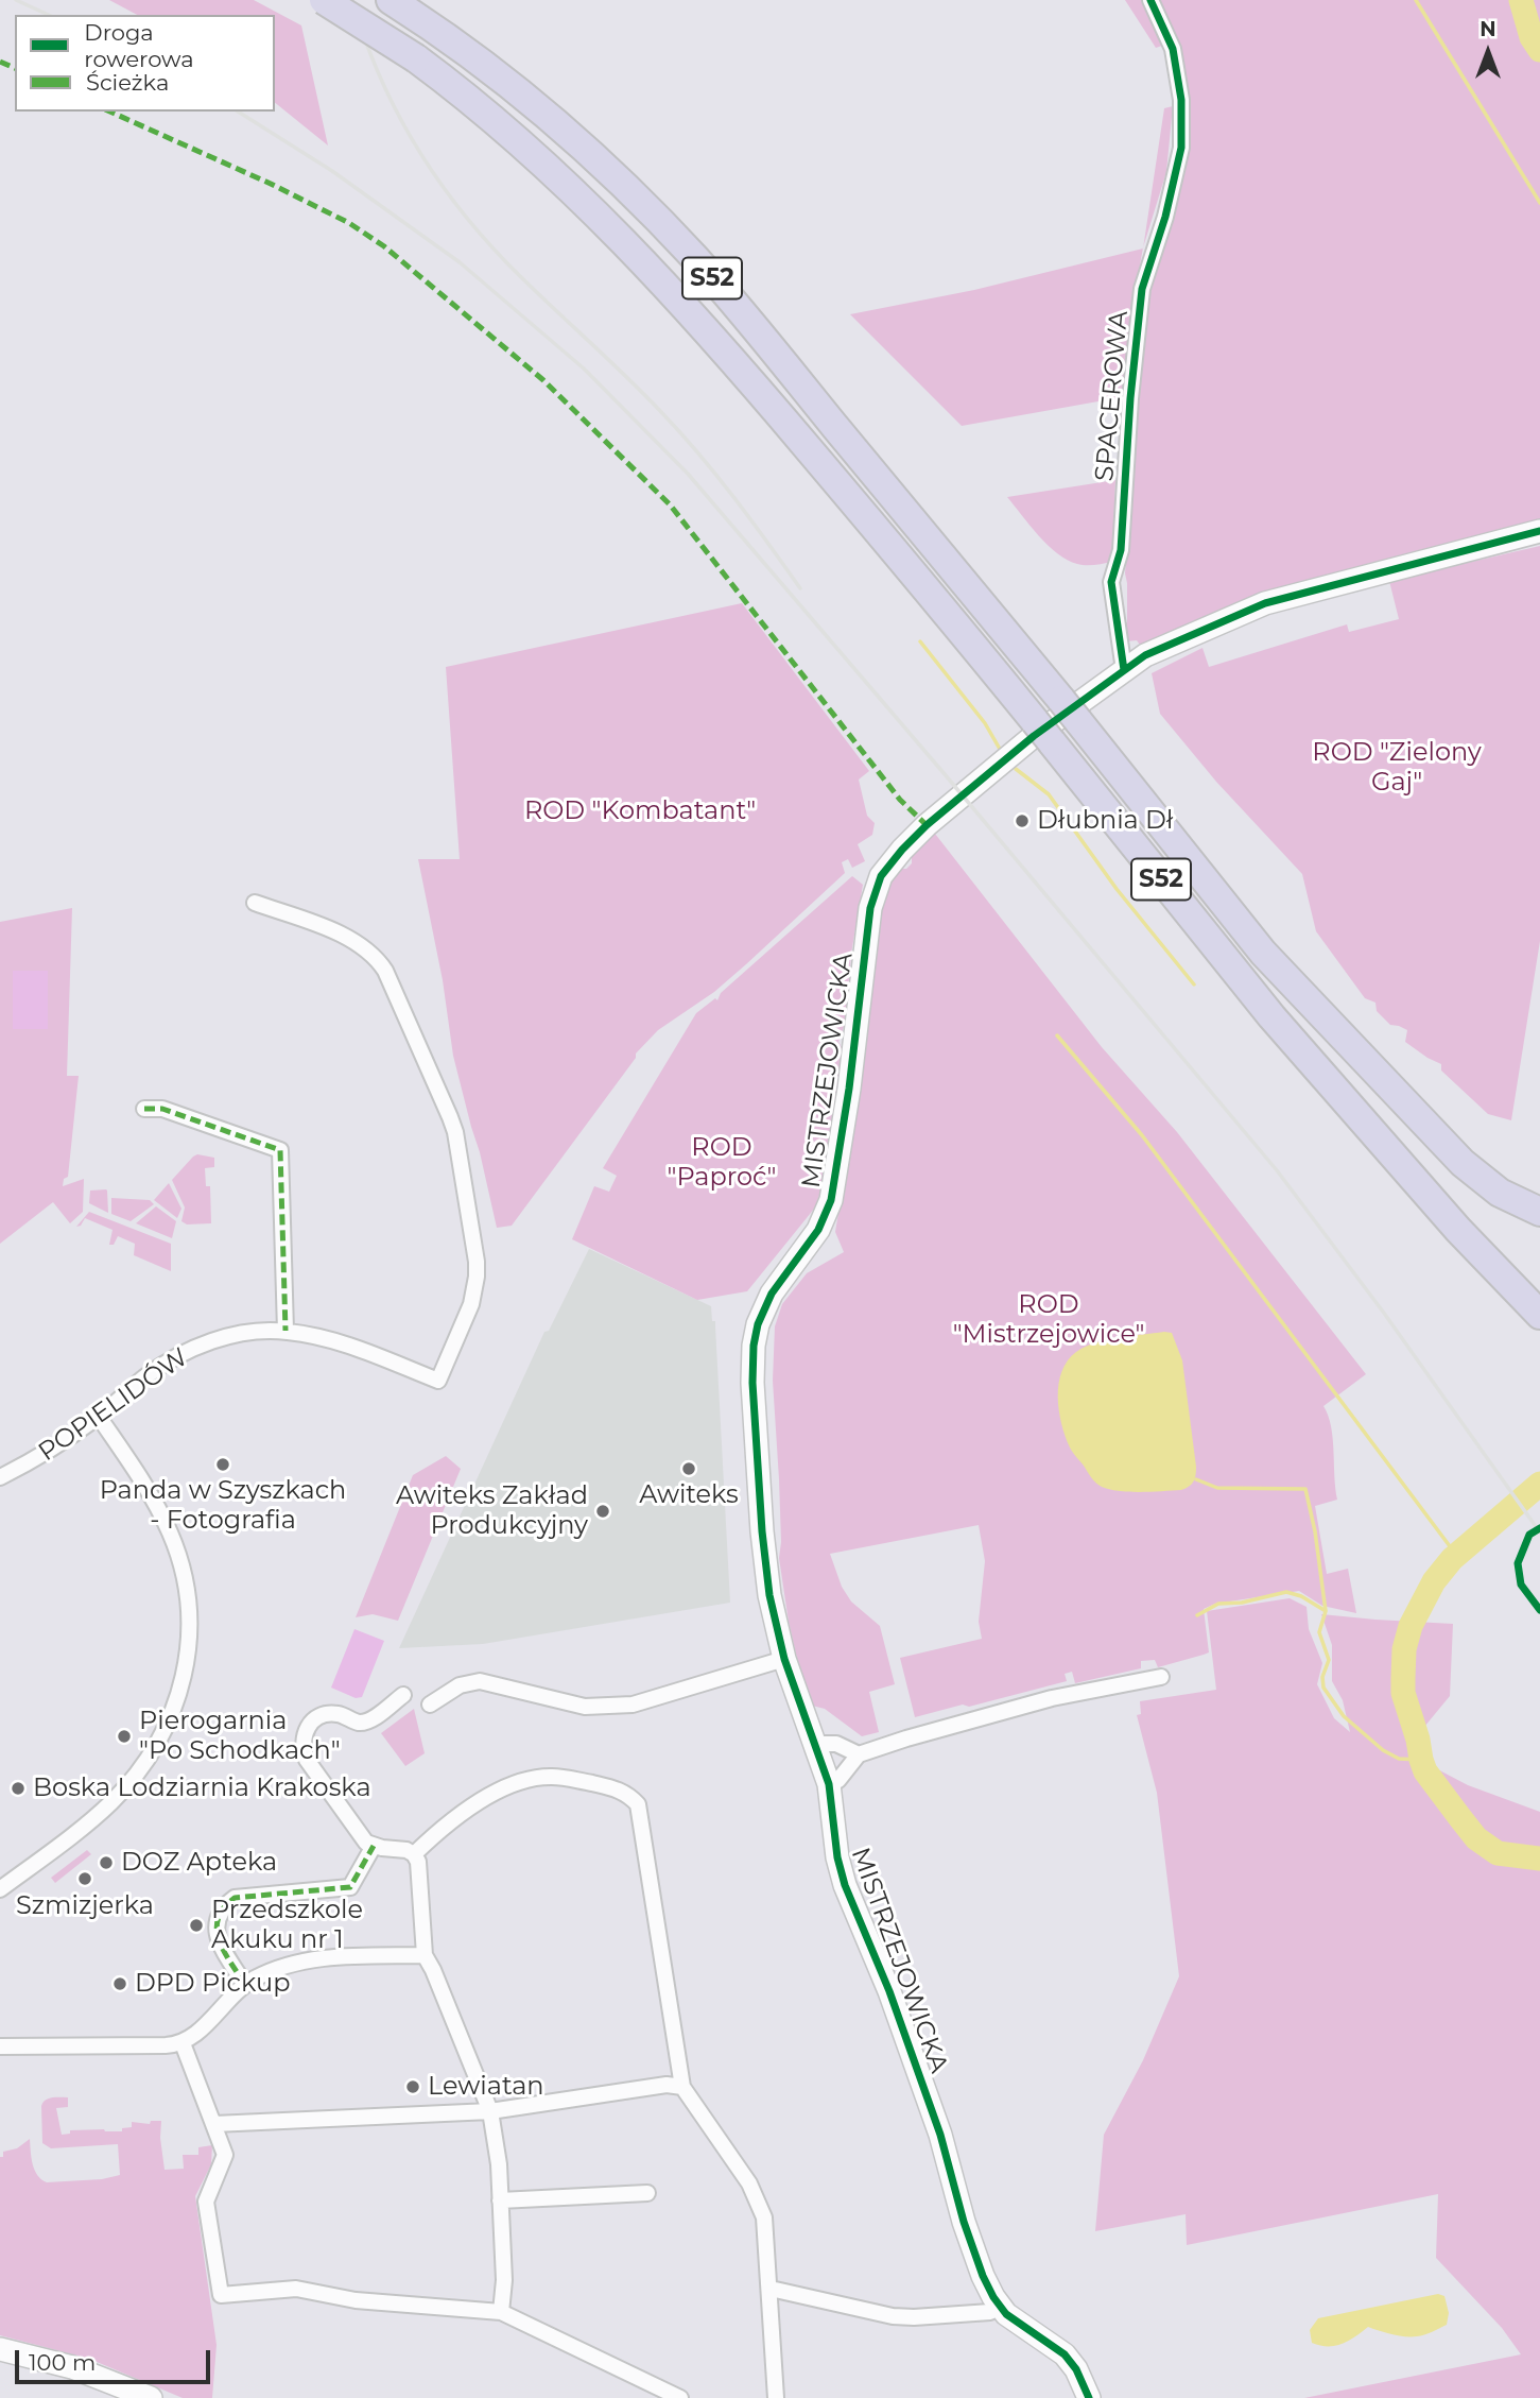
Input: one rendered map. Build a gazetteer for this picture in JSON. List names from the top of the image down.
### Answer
{
  "streets": {
    "highway": ["S52"],
    "street": ["SPACEROWA", "MISTRZEJOWICKA", "POPIELIDÓW"]
  },
  "crossings": [
    ["SPACEROWA", "MISTRZEJOWICKA"]
  ],
  "parks": [
    "ROD \"Zielony Gaj\"",
    "ROD \"Kombatant\"",
    "ROD \"Paproć\"",
    "ROD \"Mistrzejowice\""
  ],
  "places": [
    "Dłubnia Dł",
    "Panda w Szyszkach - Fotografia",
    "Awiteks",
    "Awiteks Zakład Produkcyjny",
    "Pierogarnia \"Po Schodkach\"",
    "Boska Lodziarnia Krakoska",
    "DOZ Apteka",
    "Szmizjerka",
    "Przedszkole Akuku nr 1",
    "DPD Pickup",
    "Lewiatan"
  ],
  "legend": ["Droga rowerowa", "Ścieżka"],
  "scale_bar": "100 m",
  "north": "top"
}
